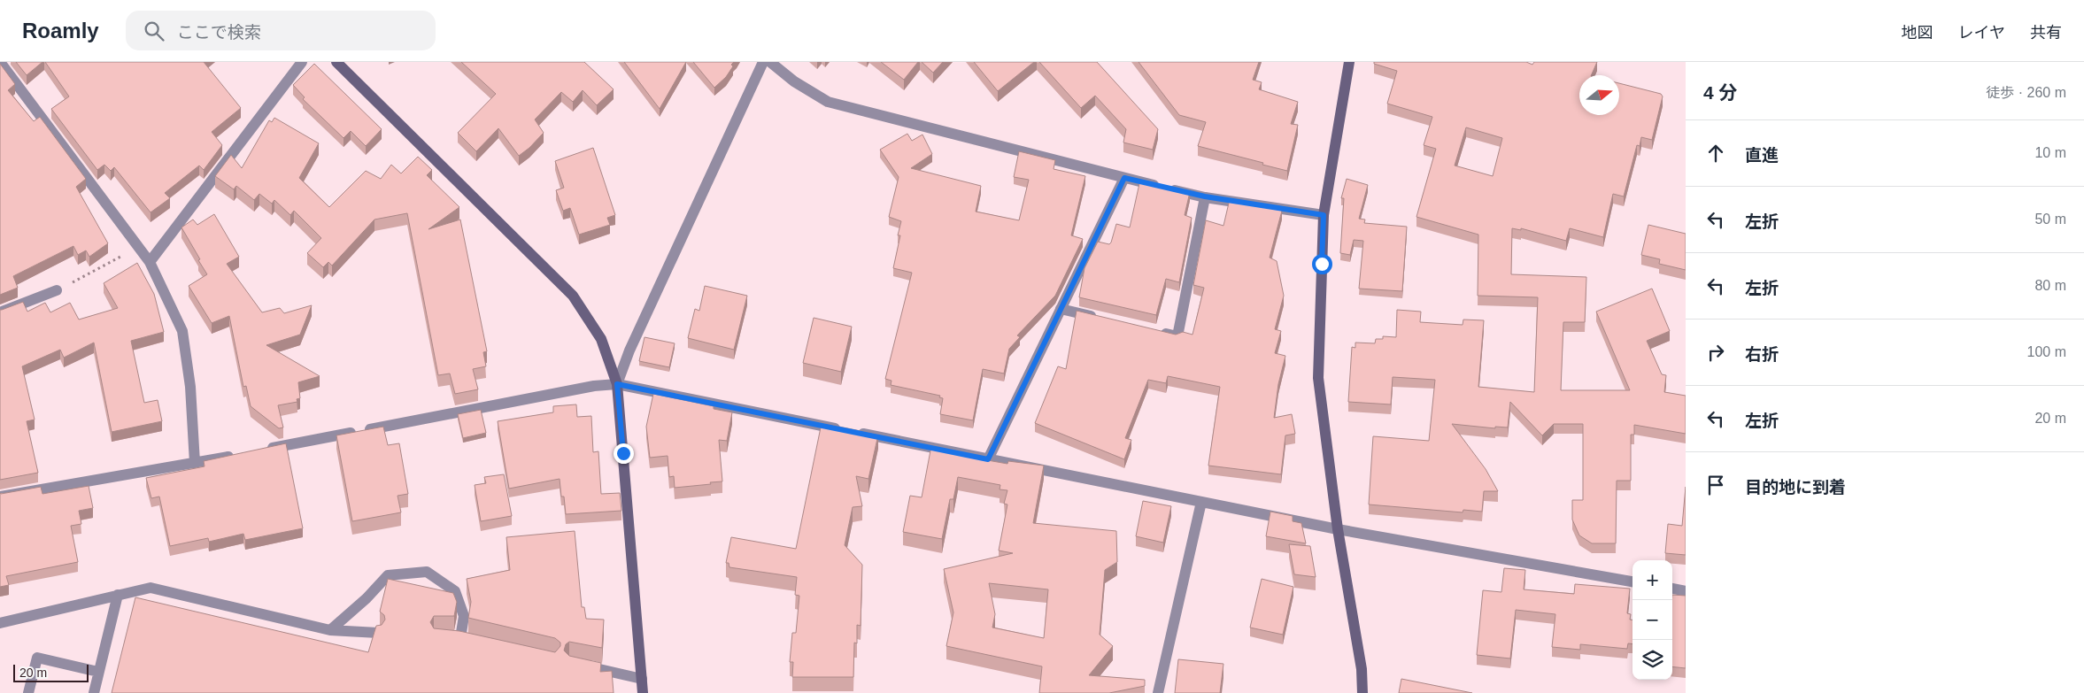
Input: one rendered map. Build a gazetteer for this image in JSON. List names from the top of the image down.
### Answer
{
  "scale_bar": "20 m",
  "north": "right",
  "page": {
    "header": "Roamly",
    "search": "ここで検索",
    "nav": ["地図", "レイヤ", "共有"],
    "heading": ["4 分", "徒歩 · 260 m"],
    "list": [
      ["直進", "10 m"],
      ["左折", "50 m"],
      ["左折", "80 m"],
      ["右折", "100 m"],
      ["左折", "20 m"],
      "目的地に到着"
    ],
    "map_buttons": ["+", "−"],
    "scale": "20 m"
  }
}
